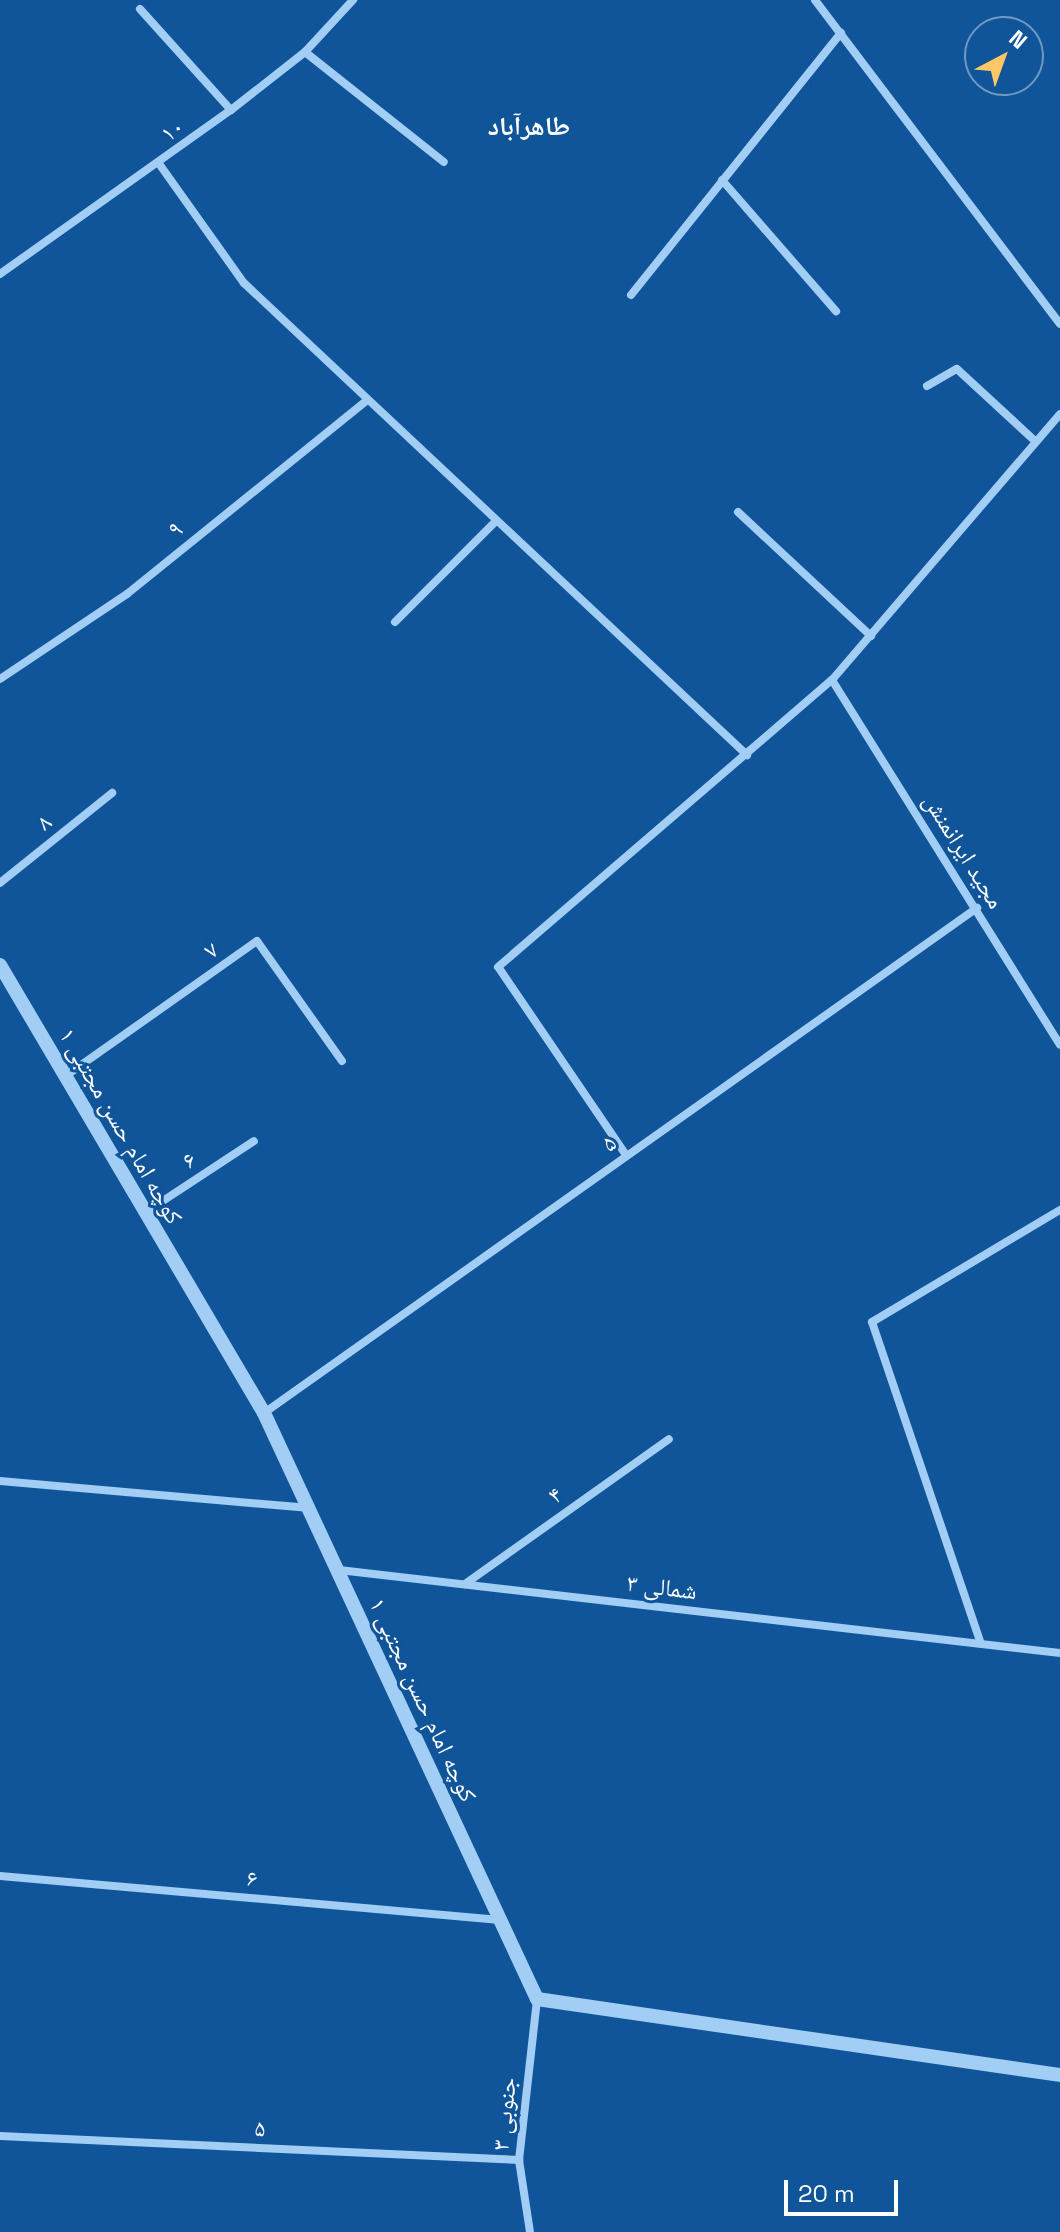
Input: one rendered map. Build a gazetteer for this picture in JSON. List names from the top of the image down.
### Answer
{
  "streets": {
    "street": [
      "۱۰",
      "۹",
      "۸",
      "مجید ایرانمنش",
      "۷",
      "کوچه امام حسن مجتبی ۱",
      "۵",
      "۶",
      "۴",
      "۳ شمالی",
      "۳ جنوبی"
    ]
  },
  "crossings": [
    ["مجید ایرانمنش", "۵"],
    ["۷", "کوچه امام حسن مجتبی ۱"],
    ["کوچه امام حسن مجتبی ۱", "۵"],
    ["کوچه امام حسن مجتبی ۱", "۶"],
    ["کوچه امام حسن مجتبی ۱", "۳ شمالی"],
    ["کوچه امام حسن مجتبی ۱", "۳ جنوبی"],
    ["۵", "۳ جنوبی"],
    ["۴", "۳ شمالی"]
  ],
  "districts": ["طاهرآباد"],
  "scale_bar": "20 m",
  "north": "top right"
}
